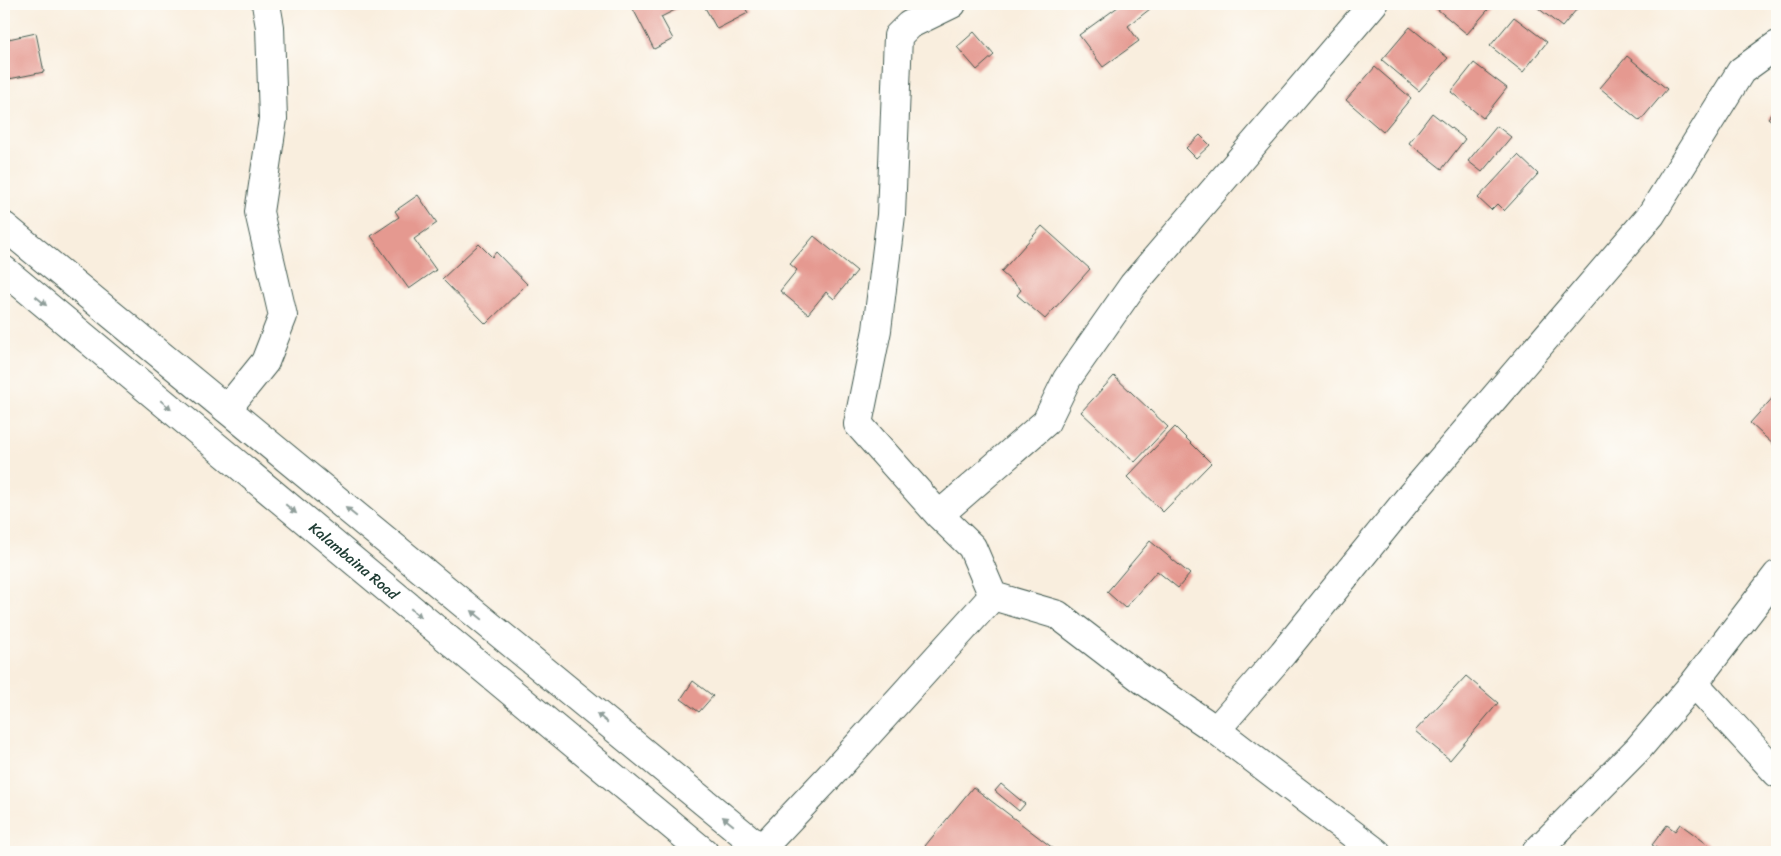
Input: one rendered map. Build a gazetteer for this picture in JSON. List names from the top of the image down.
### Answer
{
  "streets": {
    "street": ["Kalambaina Road"]
  }
}
